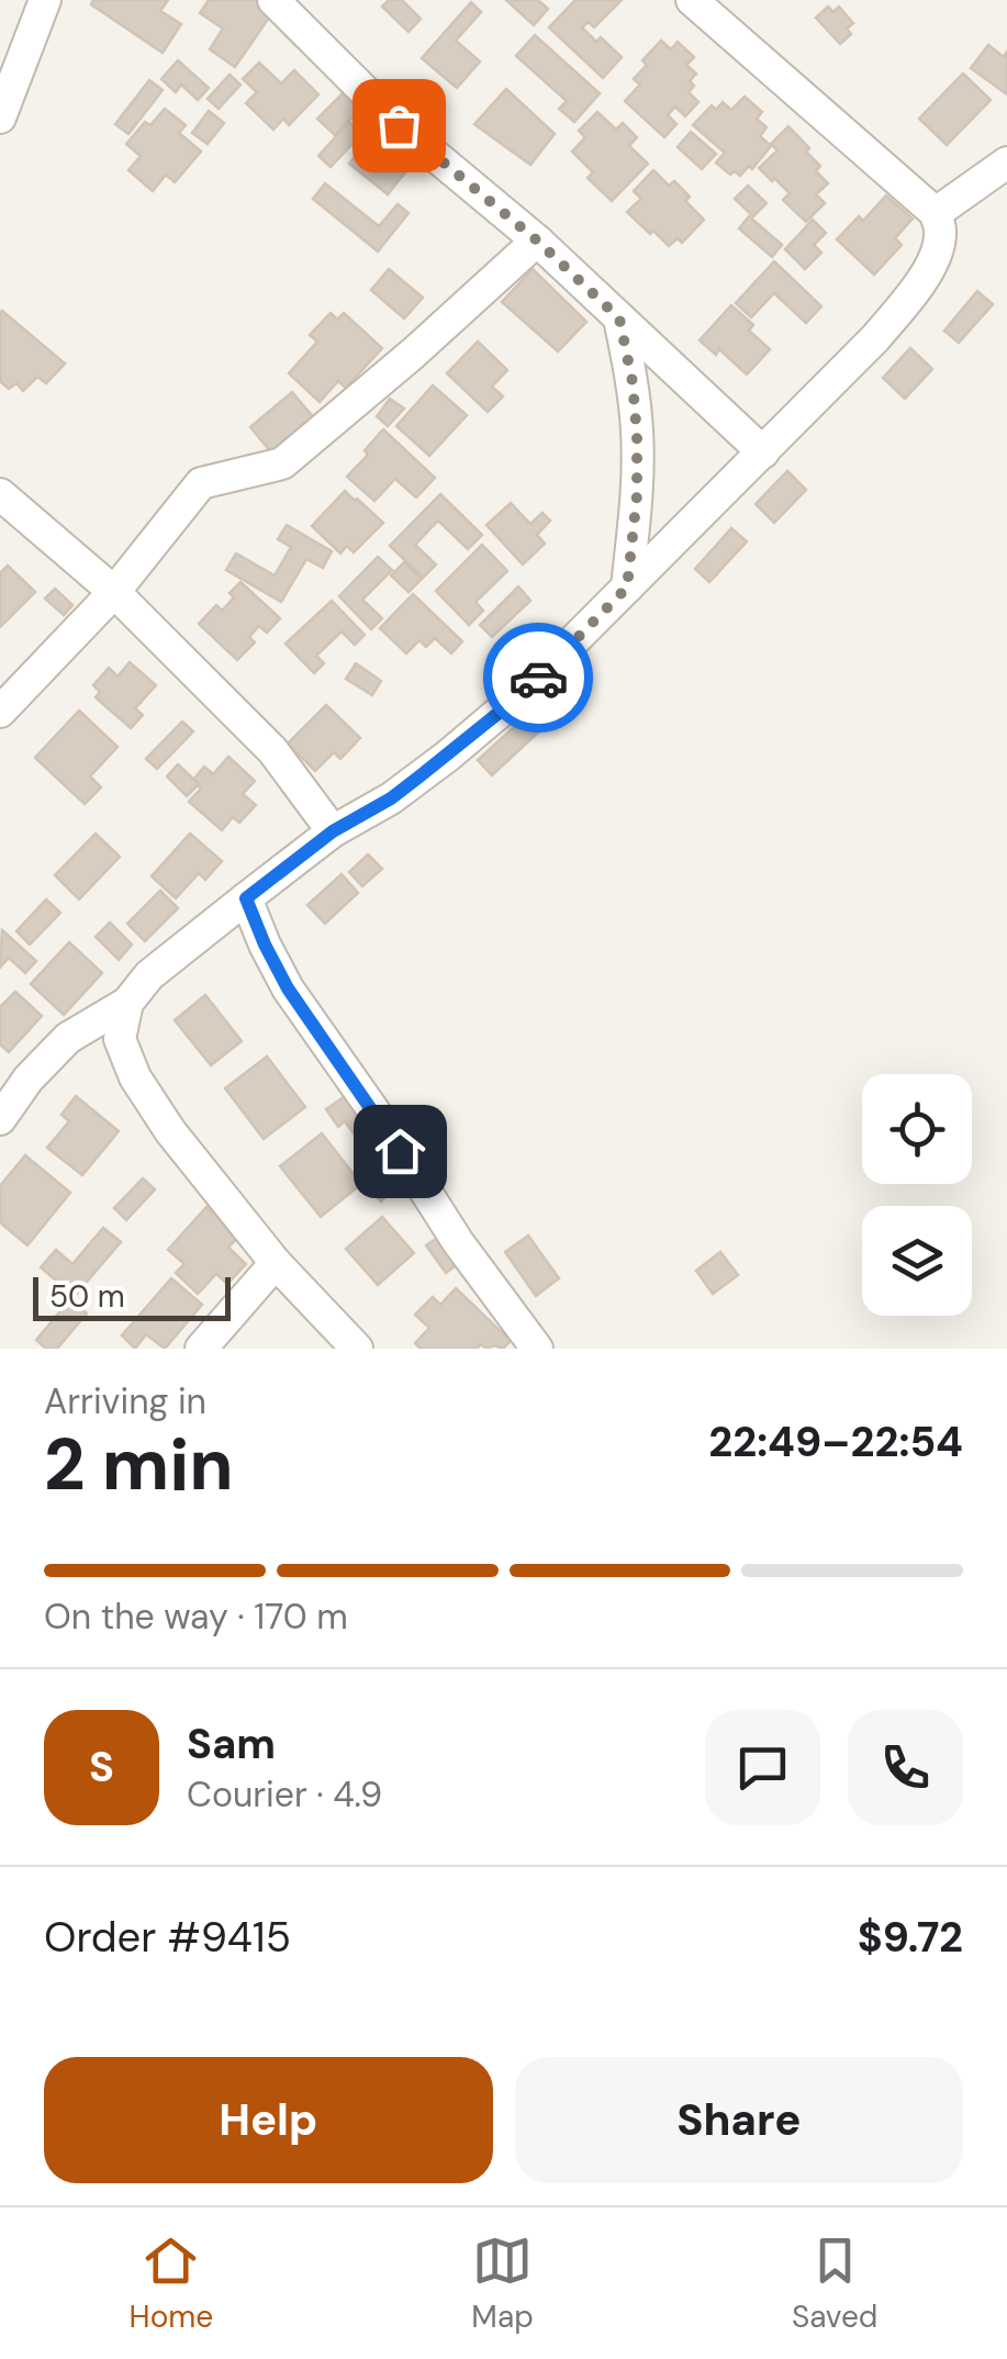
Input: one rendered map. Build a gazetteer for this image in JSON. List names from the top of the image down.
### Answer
{
  "scale_bar": "50 m",
  "page": {
    "scale": "50 m",
    "heading": ["2 min", "Arriving in", "22:49–22:54"],
    "panel": [
      "Sam",
      "Courier · 4.9",
      "Order #9415",
      "$9.72"
    ],
    "bar": "On the way · 170 m",
    "round": "S",
    "buttons": ["Help", "Share"],
    "tabs": ["Home", "Map", "Saved"]
  }
}
